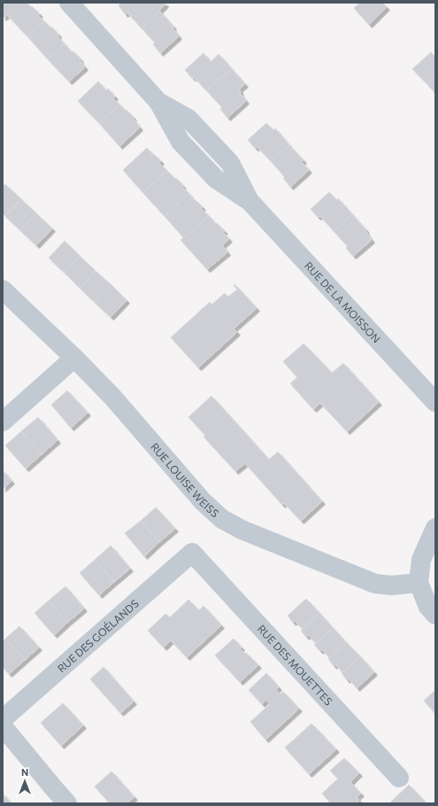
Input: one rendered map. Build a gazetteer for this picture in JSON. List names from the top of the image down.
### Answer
{
  "streets": {
    "street": [
      "RUE DE LA MOISSON",
      "RUE LOUISE WEISS",
      "RUE DES GOÉLANDS",
      "RUE DES MOUETTES"
    ]
  },
  "crossings": [
    ["RUE DES GOÉLANDS", "RUE DES MOUETTES"]
  ],
  "north": "top"
}
